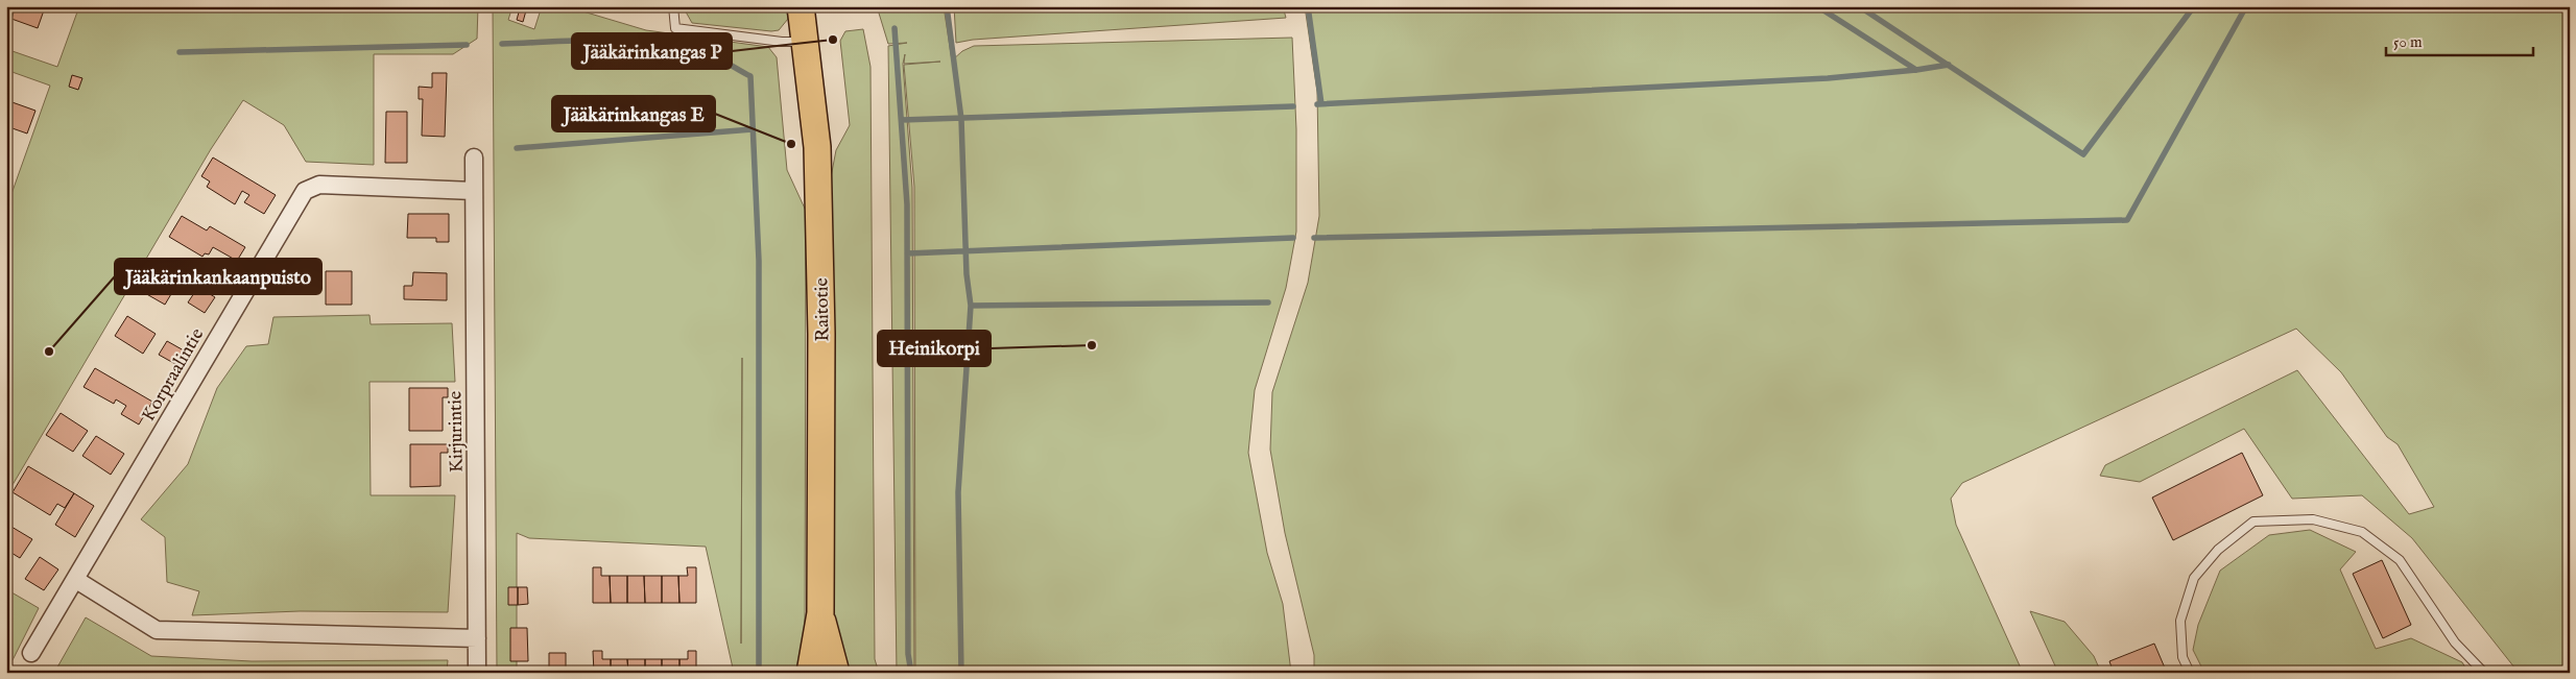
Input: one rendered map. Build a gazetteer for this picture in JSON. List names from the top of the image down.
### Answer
{
  "streets": {
    "main road": ["Raitotie"],
    "street": ["Korpraalintie", "Kirjurintie"]
  },
  "crossings": [
    ["Korpraalintie", "Kirjurintie"]
  ],
  "places": [
    "Jääkärinkangas P",
    "Jääkärinkangas E",
    "Heinikorpi",
    "Jääkärinkankaanpuisto"
  ],
  "scale_bar": "50 m"
}
